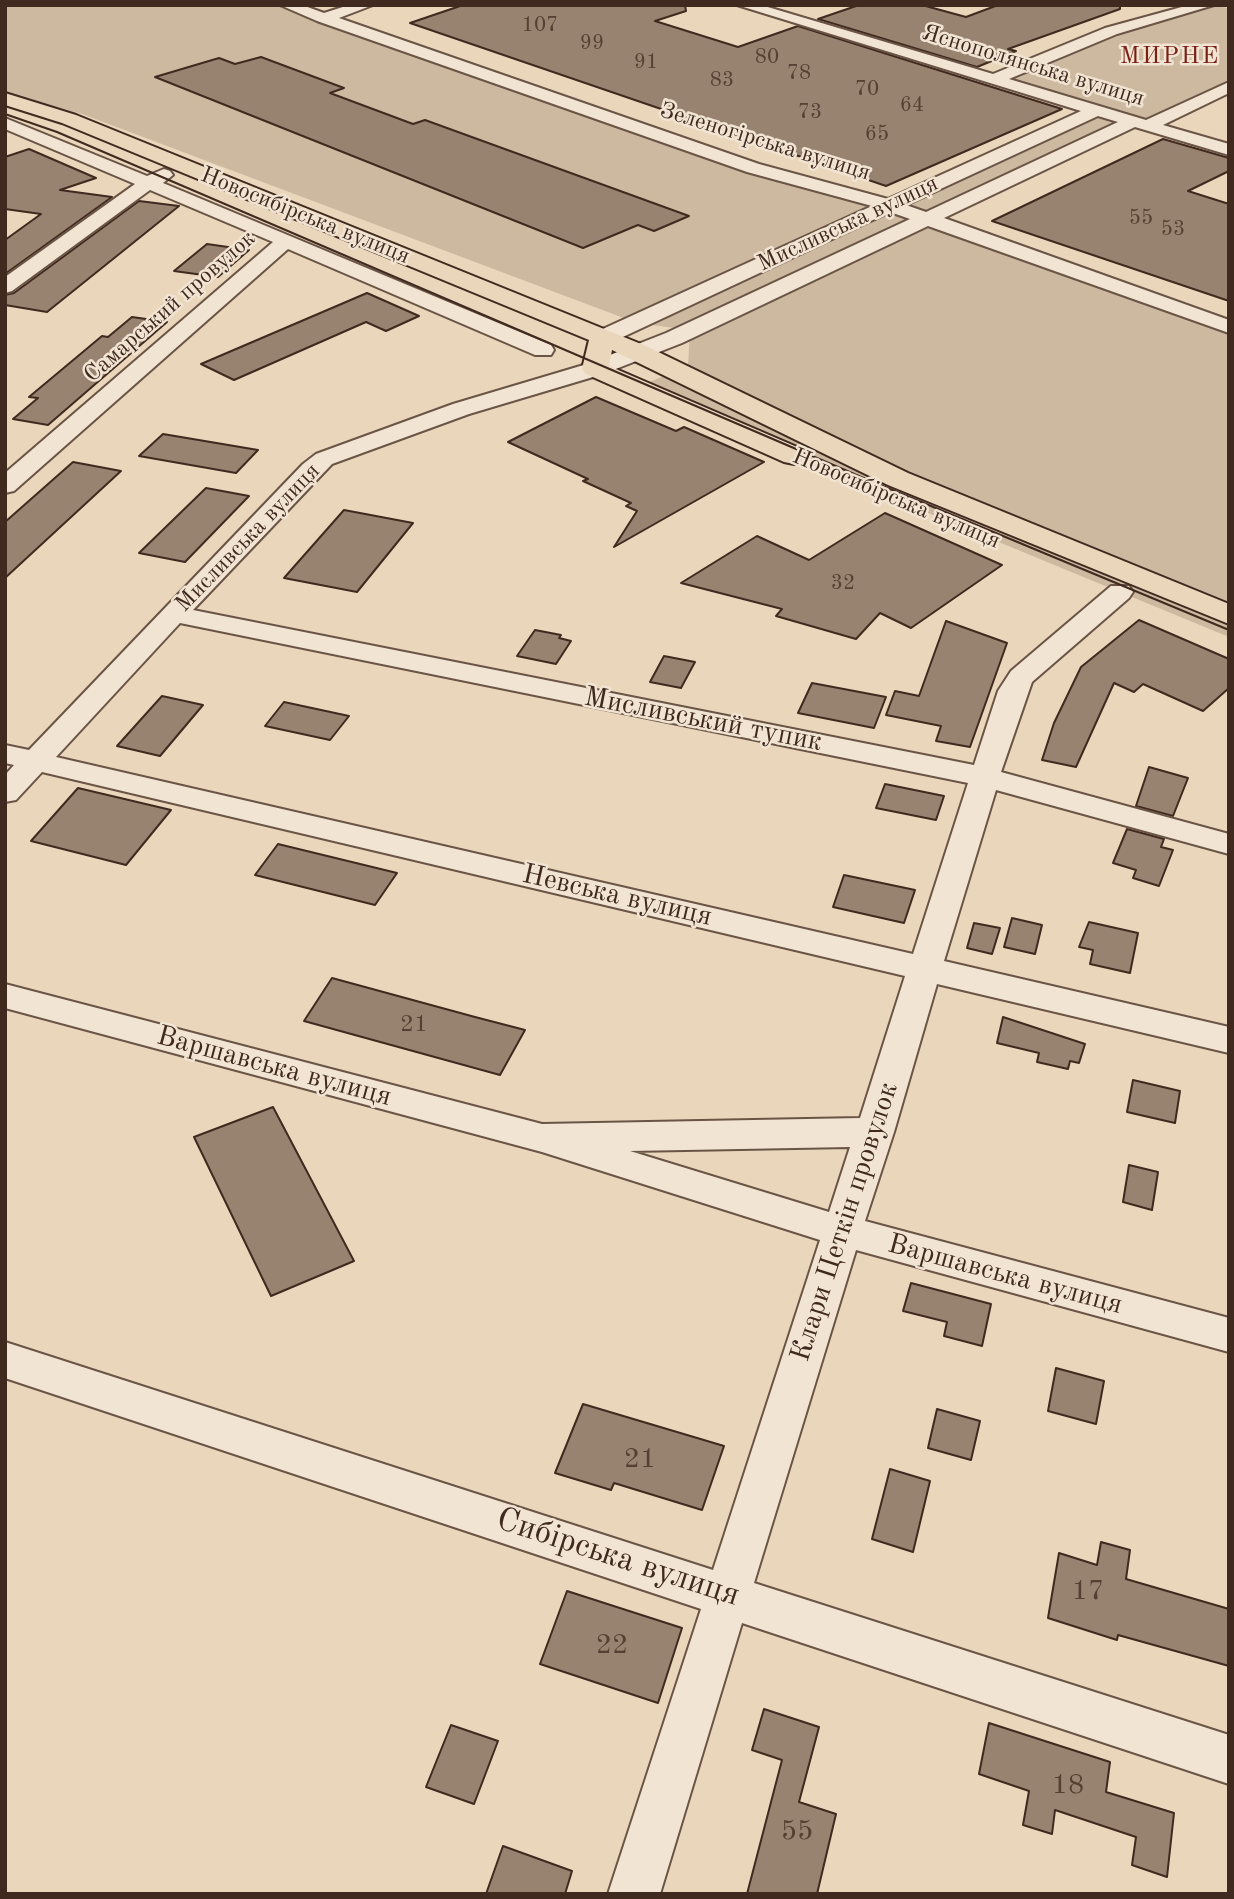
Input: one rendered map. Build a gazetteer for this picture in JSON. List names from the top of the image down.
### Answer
{
  "streets": {
    "main road": ["Новосибірська вулиця"],
    "street": [
      "Яснополянська вулиця",
      "Зеленогірська вулиця",
      "Мисливська вулиця",
      "Самарський провулок",
      "Мисливський тупик",
      "Невська вулиця",
      "Варшавська вулиця",
      "Клари Цеткін провулок",
      "Сибірська вулиця"
    ]
  },
  "crossings": [
    ["Яснополянська вулиця", "Мисливська вулиця"],
    ["Зеленогірська вулиця", "Мисливська вулиця"],
    ["Новосибірська вулиця", "Мисливська вулиця"],
    ["Новосибірська вулиця", "Самарський провулок"],
    ["Новосибірська вулиця", "Клари Цеткін провулок"],
    ["Мисливська вулиця", "Мисливський тупик"],
    ["Мисливська вулиця", "Невська вулиця"],
    ["Мисливський тупик", "Клари Цеткін провулок"],
    ["Невська вулиця", "Клари Цеткін провулок"],
    ["Варшавська вулиця", "Клари Цеткін провулок"],
    ["Клари Цеткін провулок", "Сибірська вулиця"]
  ],
  "districts": ["МИРНЕ"],
  "house_numbers": [
    "107",
    "99",
    "80",
    "91",
    "78",
    "83",
    "70",
    "64",
    "73",
    "65",
    "55",
    "53",
    "32",
    "21",
    "21",
    "17",
    "22",
    "18",
    "55"
  ]
}
